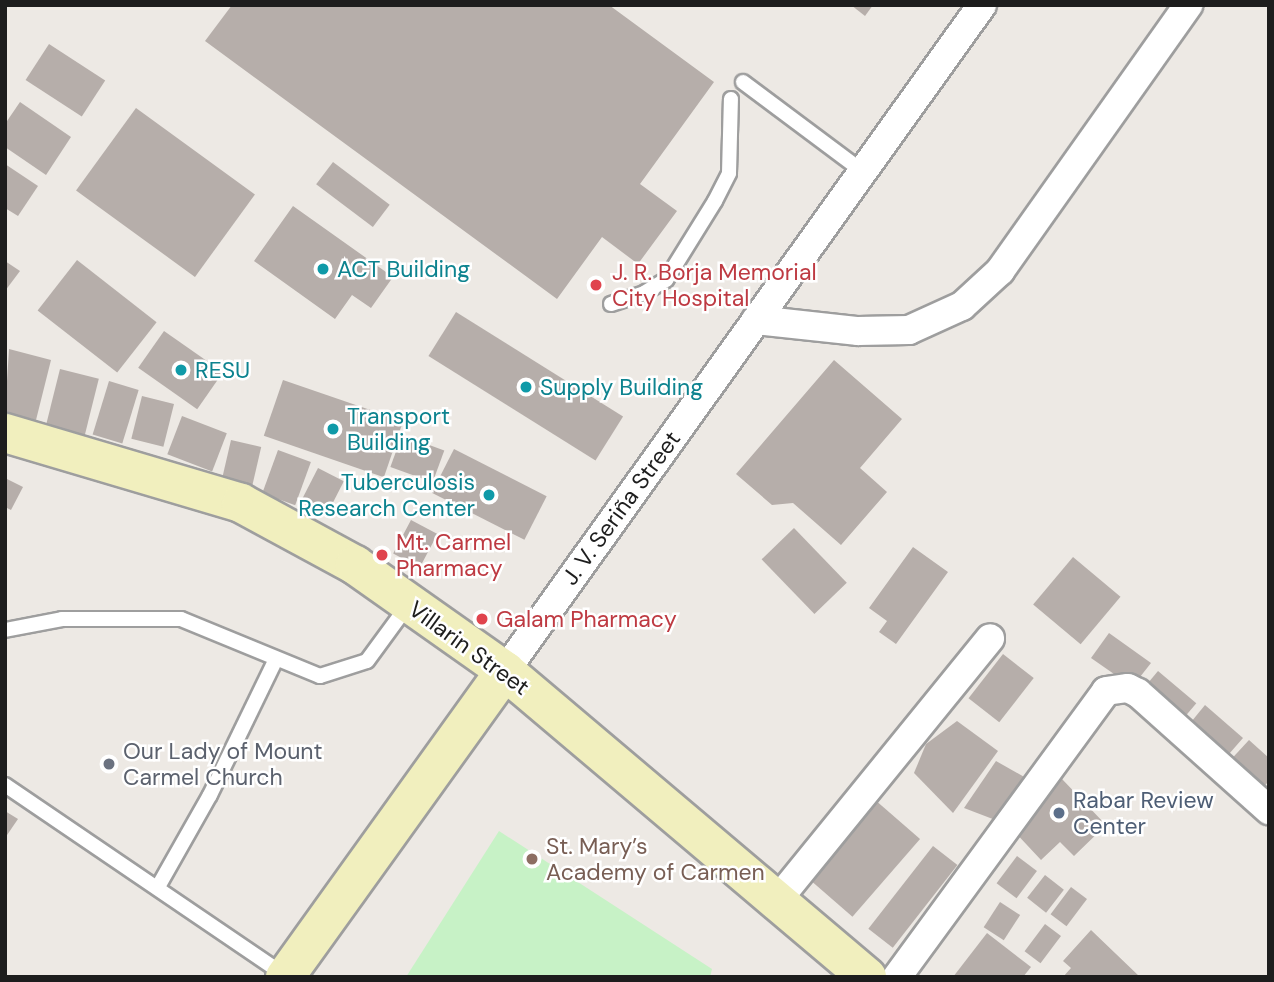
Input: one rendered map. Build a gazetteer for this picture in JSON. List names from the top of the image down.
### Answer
{
  "streets": {
    "main road": ["J. V. Seriña Street", "Villarin Street"]
  },
  "crossings": [
    ["J. V. Seriña Street", "Villarin Street"]
  ],
  "places": [
    "ACT Building",
    "J. R. Borja Memorial City Hospital",
    "RESU",
    "Supply Building",
    "Transport Building",
    "Tuberculosis Research Center",
    "Mt. Carmel Pharmacy",
    "Galam Pharmacy",
    "Our Lady of Mount Carmel Church",
    "Rabar Review Center",
    "St. Mary’s Academy of Carmen"
  ]
}
